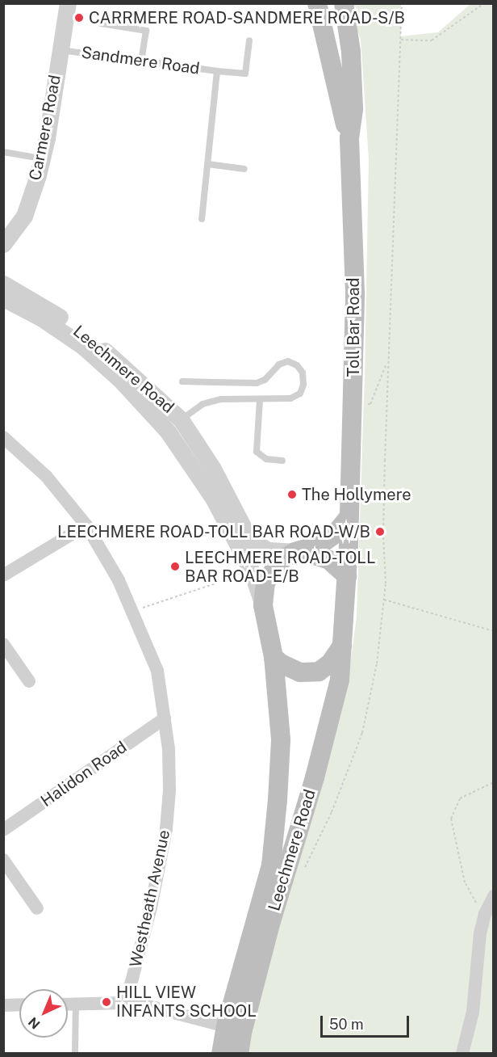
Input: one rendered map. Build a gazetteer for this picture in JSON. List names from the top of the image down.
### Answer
{
  "streets": {
    "main road": ["Toll Bar Road", "Leechmere Road"],
    "street": ["Carmere Road", "Halidon Road", "Westheath Avenue"],
    "lane": ["Sandmere Road"]
  },
  "crossings": [
    ["Sandmere Road", "Carmere Road"],
    ["Toll Bar Road", "Leechmere Road"],
    ["Halidon Road", "Westheath Avenue"]
  ],
  "places": [
    "CARRMERE ROAD-SANDMERE ROAD-S/B",
    "The Hollymere",
    "LEECHMERE ROAD-TOLL BAR ROAD-W/B",
    "LEECHMERE ROAD-TOLL BAR ROAD-E/B",
    "HILL VIEW INFANTS SCHOOL"
  ],
  "scale_bar": "50 m",
  "north": "bottom left"
}
